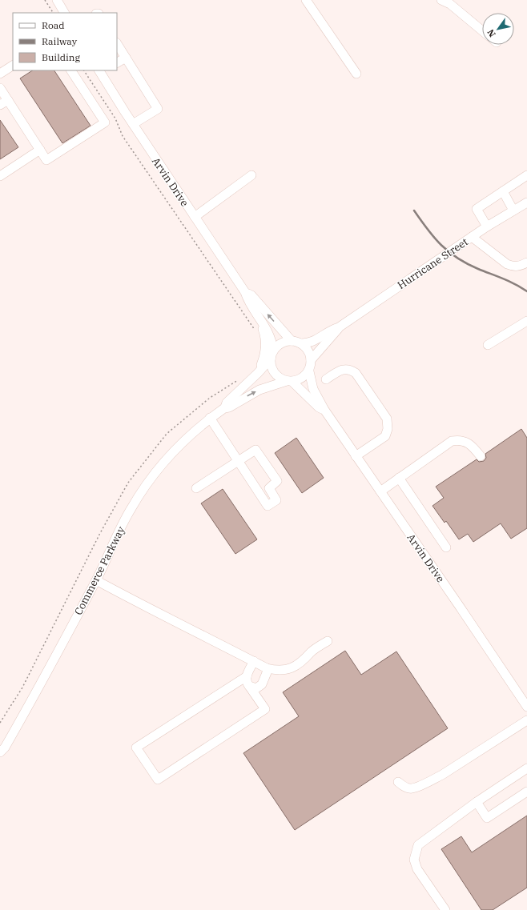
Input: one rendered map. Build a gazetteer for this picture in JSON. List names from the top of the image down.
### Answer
{
  "streets": {
    "street": ["Arvin Drive", "Hurricane Street", "Commerce Parkway"]
  },
  "crossings": [
    ["Arvin Drive", "Hurricane Street"],
    ["Arvin Drive", "Commerce Parkway"],
    ["Hurricane Street", "Commerce Parkway"]
  ],
  "legend": ["Road", "Railway", "Building"],
  "north": "bottom left"
}
